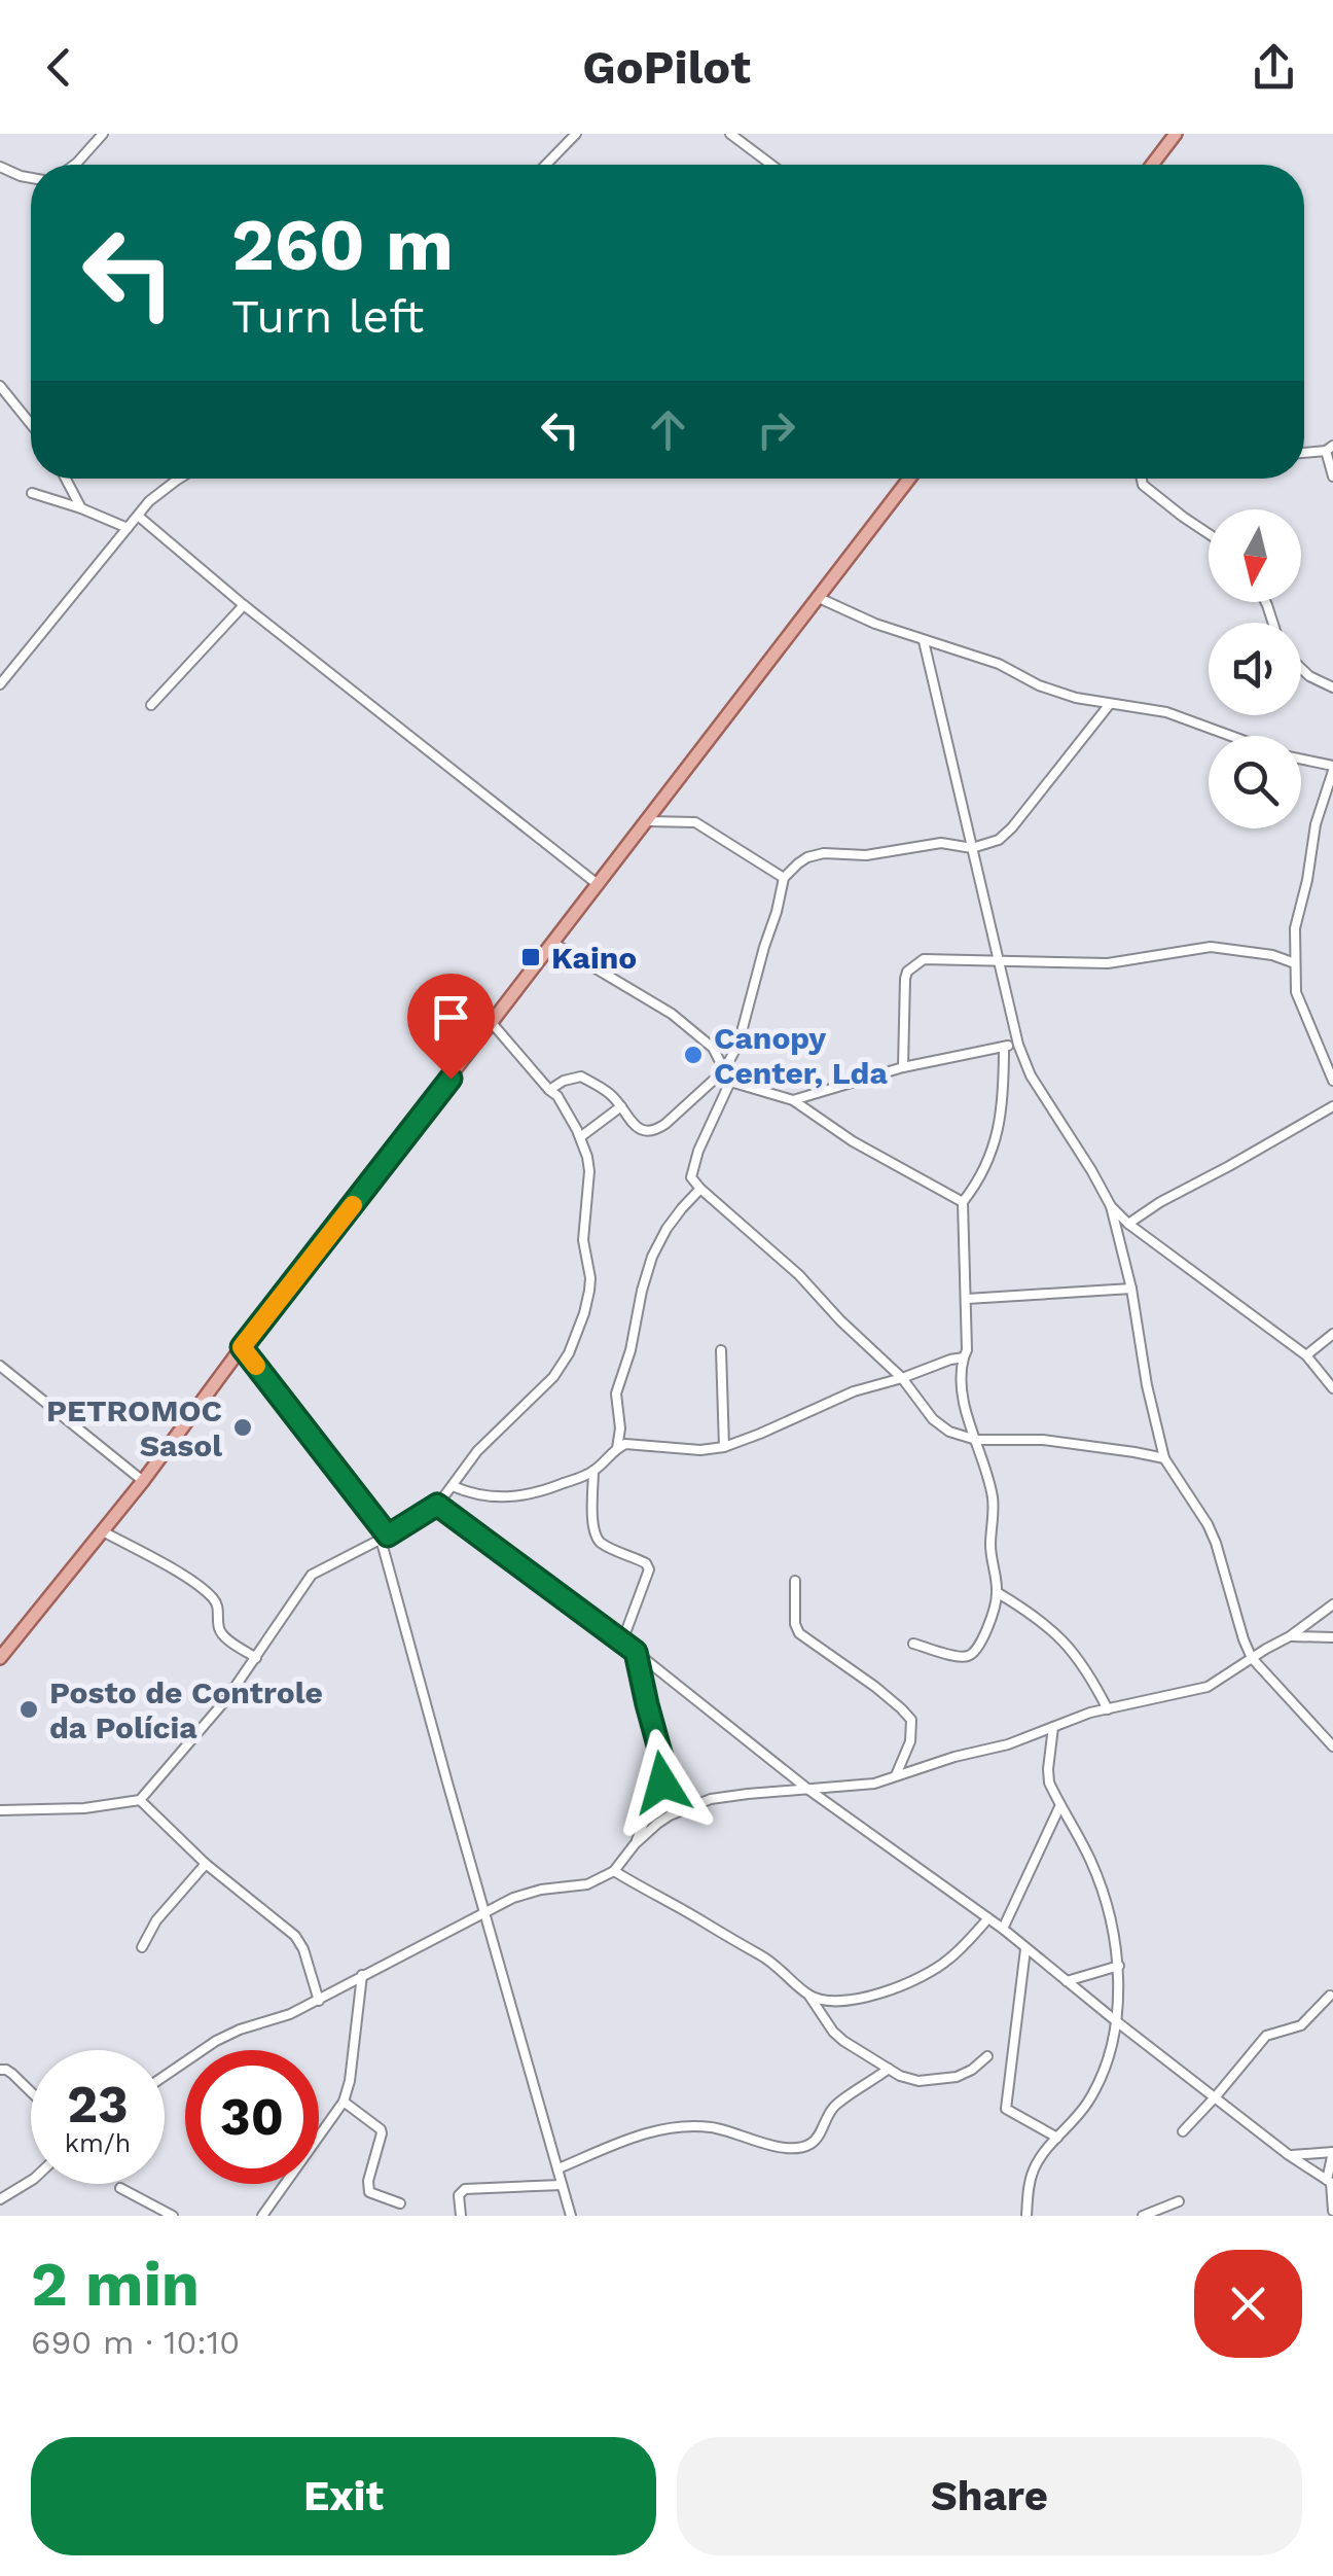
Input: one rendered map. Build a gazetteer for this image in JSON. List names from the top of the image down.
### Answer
{
  "places": {
    "transit": ["Kaino"],
    "other": ["Canopy Center, Lda", "PETROMOC Sasol", "Posto de Controle da Polícia"]
  },
  "north": "bottom",
  "page": {
    "header": "GoPilot",
    "turn": ["260 m", "Turn left"],
    "speed": "23 km/h",
    "limit": "30",
    "heading": ["2 min", "690 m · 10:10"],
    "buttons": ["Exit", "Share"]
  }
}
